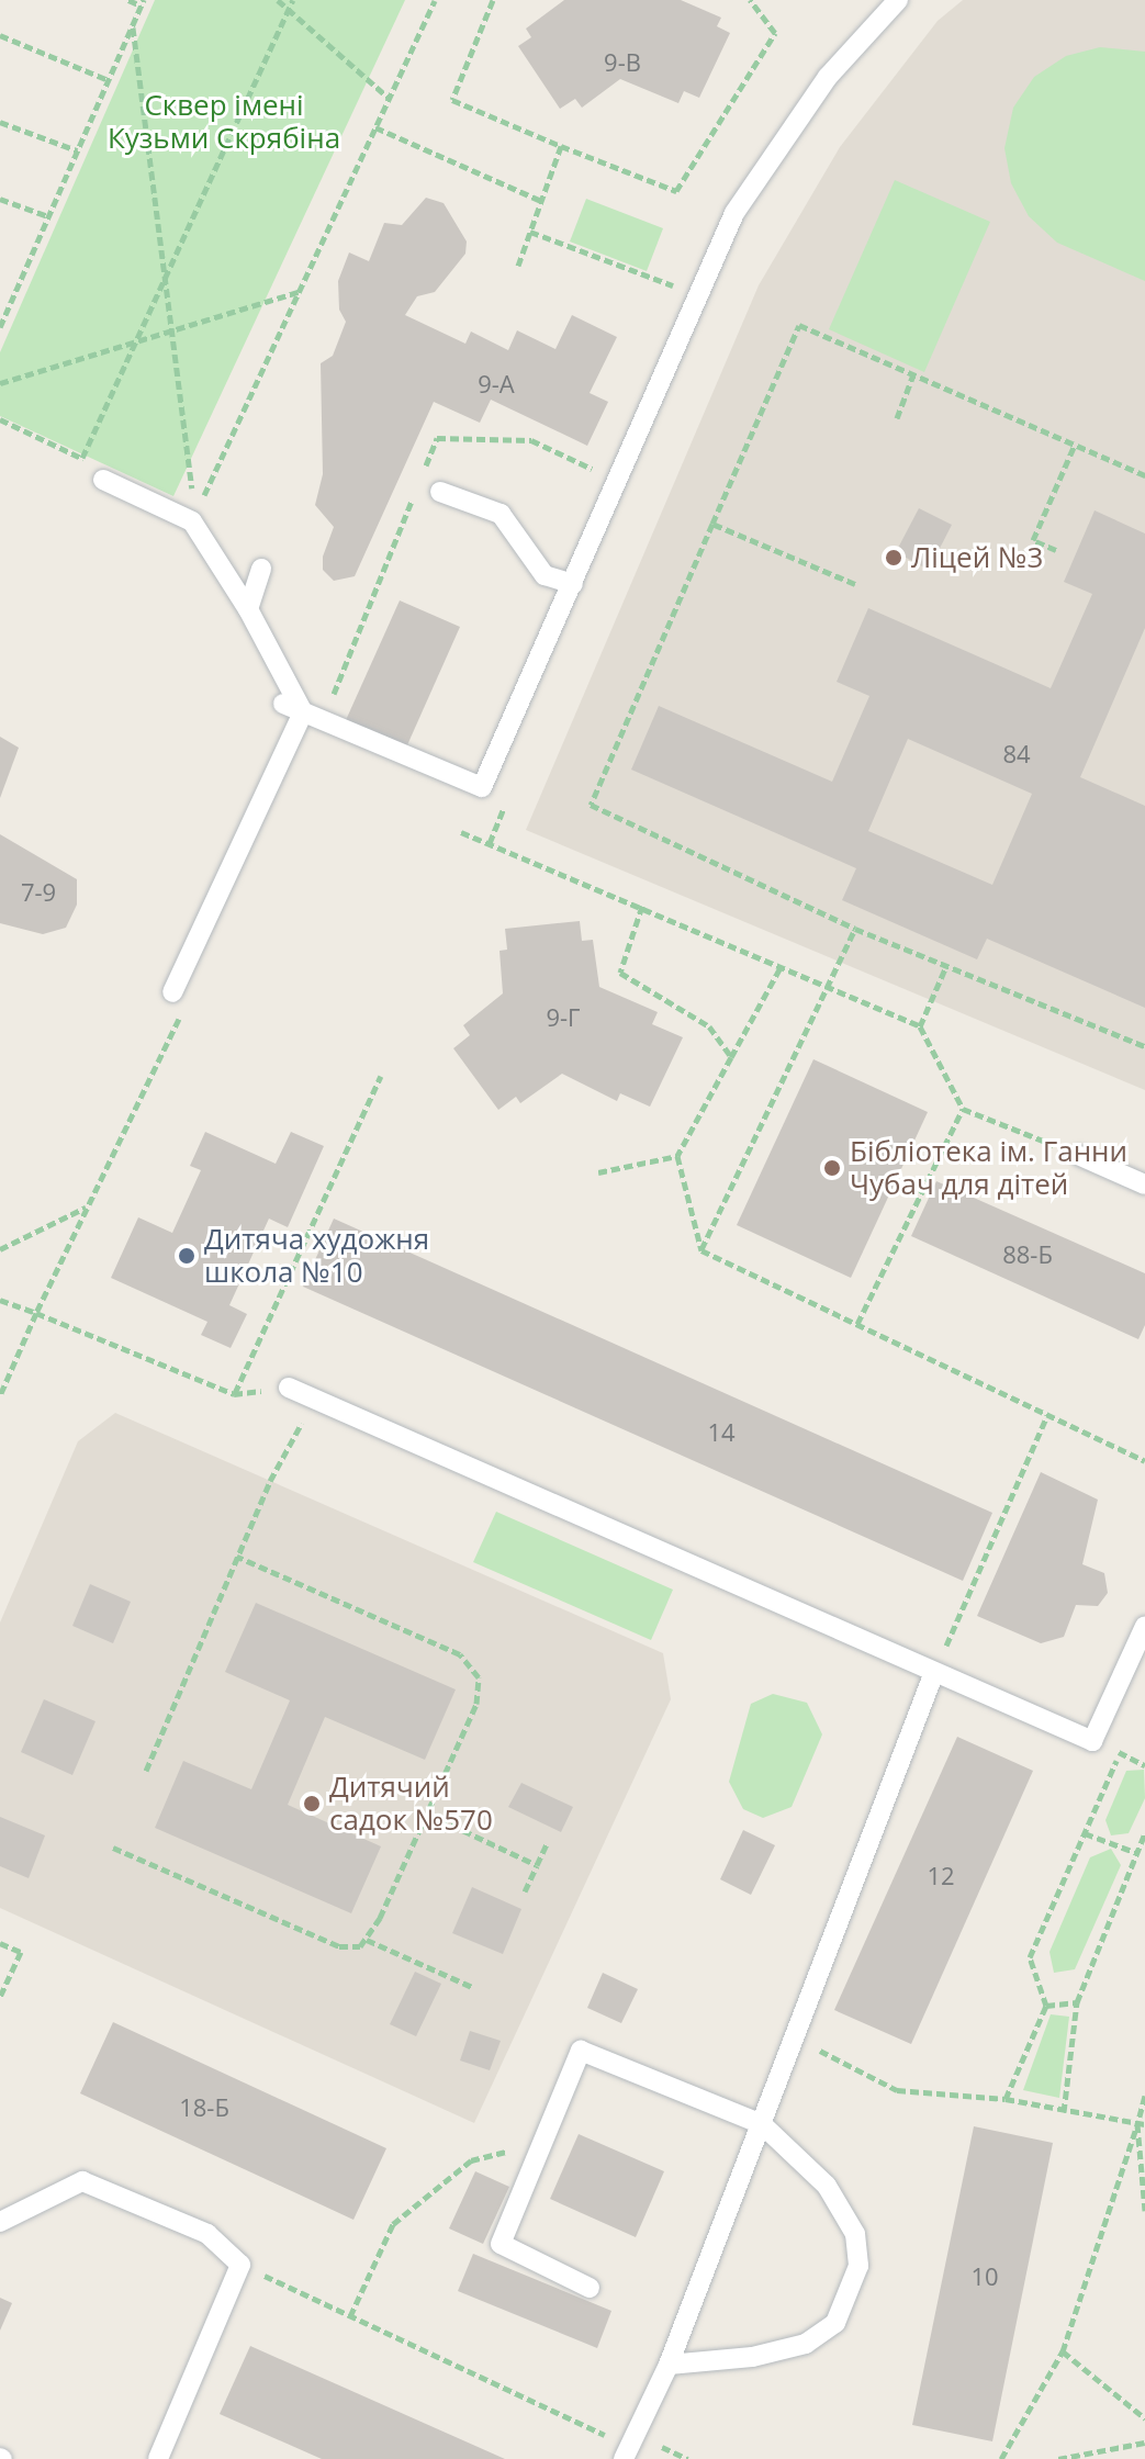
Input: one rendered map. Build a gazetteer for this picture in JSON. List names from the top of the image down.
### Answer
{
  "parks": ["Сквер імені Кузьми Скрябіна"],
  "places": [
    "Ліцей №3",
    "Бібліотека ім. Ганни Чубач для дітей",
    "Дитяча художня школа №10",
    "Дитячий садок №570"
  ],
  "house_numbers": [
    "9-В",
    "9-А",
    "84",
    "7-9",
    "9-Г",
    "88-Б",
    "14",
    "12",
    "18-Б",
    "10"
  ]
}
